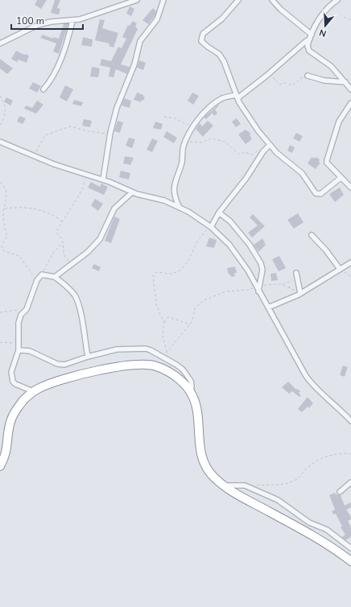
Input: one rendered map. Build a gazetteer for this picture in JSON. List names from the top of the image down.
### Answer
{
  "scale_bar": "100 m",
  "north": "bottom"
}
